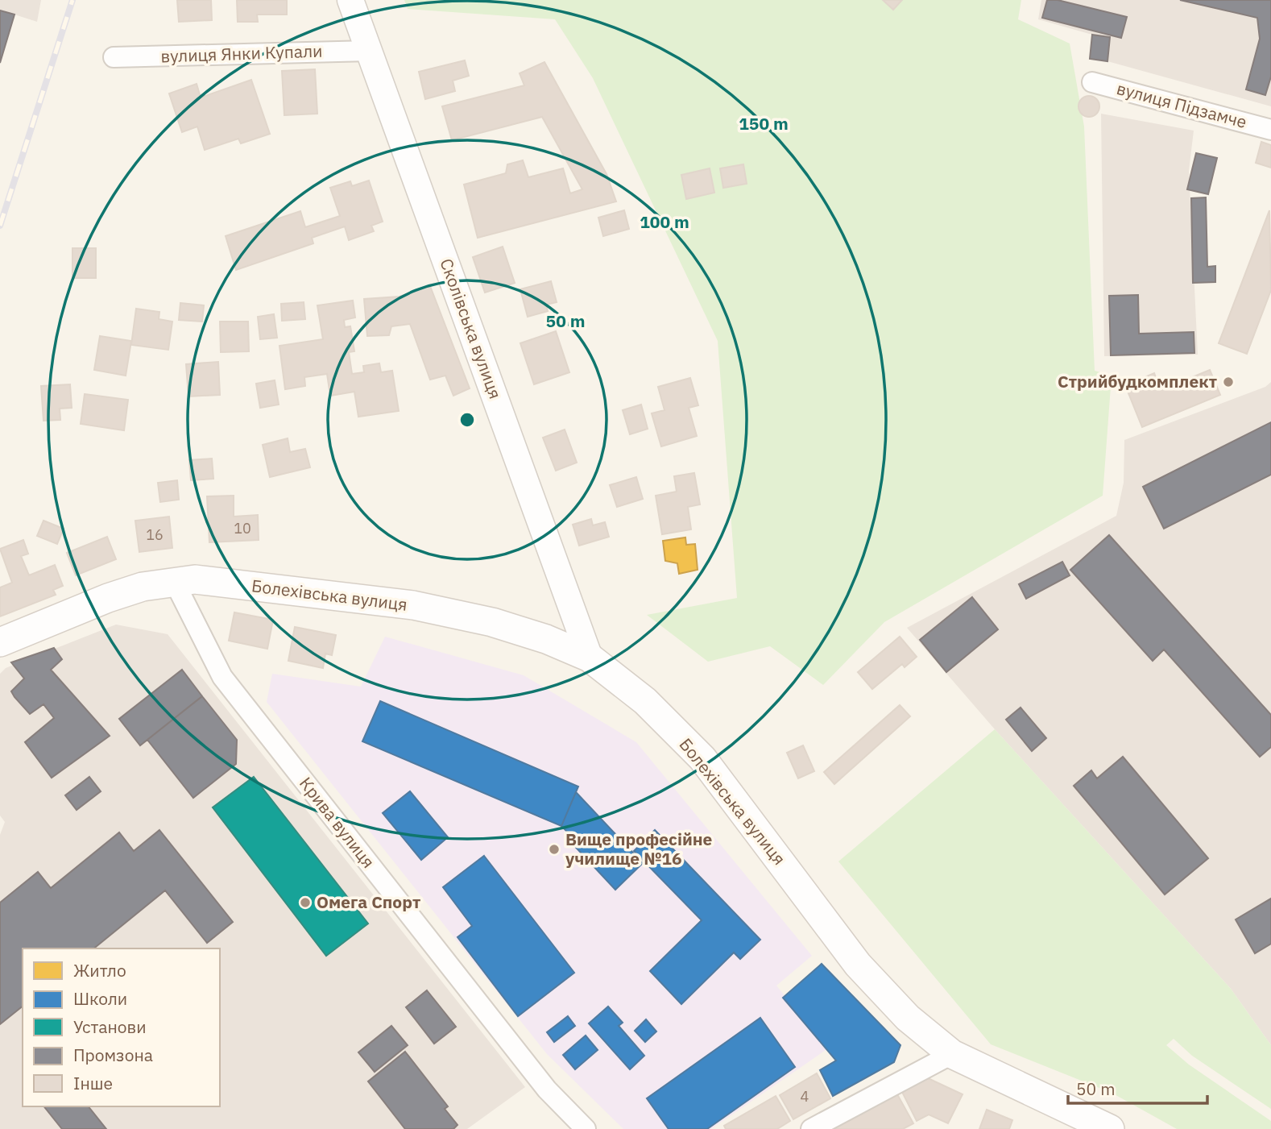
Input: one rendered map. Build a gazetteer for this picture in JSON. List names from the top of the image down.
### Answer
{
  "streets": {
    "main road": ["Болехівська вулиця"],
    "street": [
      "вулиця Янки Купали",
      "вулиця Підзамче",
      "Сколівська вулиця",
      "Крива вулиця"
    ]
  },
  "crossings": [
    ["вулиця Янки Купали", "Сколівська вулиця"],
    ["Сколівська вулиця", "Болехівська вулиця"],
    ["Болехівська вулиця", "Крива вулиця"]
  ],
  "places": ["Стрийбудкомплект", "Вище професійне училище №16", "Омега Спорт"],
  "house_numbers": ["10", "16", "4"],
  "legend": [
    "Житло",
    "Школи",
    "Установи",
    "Промзона",
    "Інше"
  ],
  "scale_bar": "50 m",
  "rings": ["150 m", "100 m", "50 m"]
}
